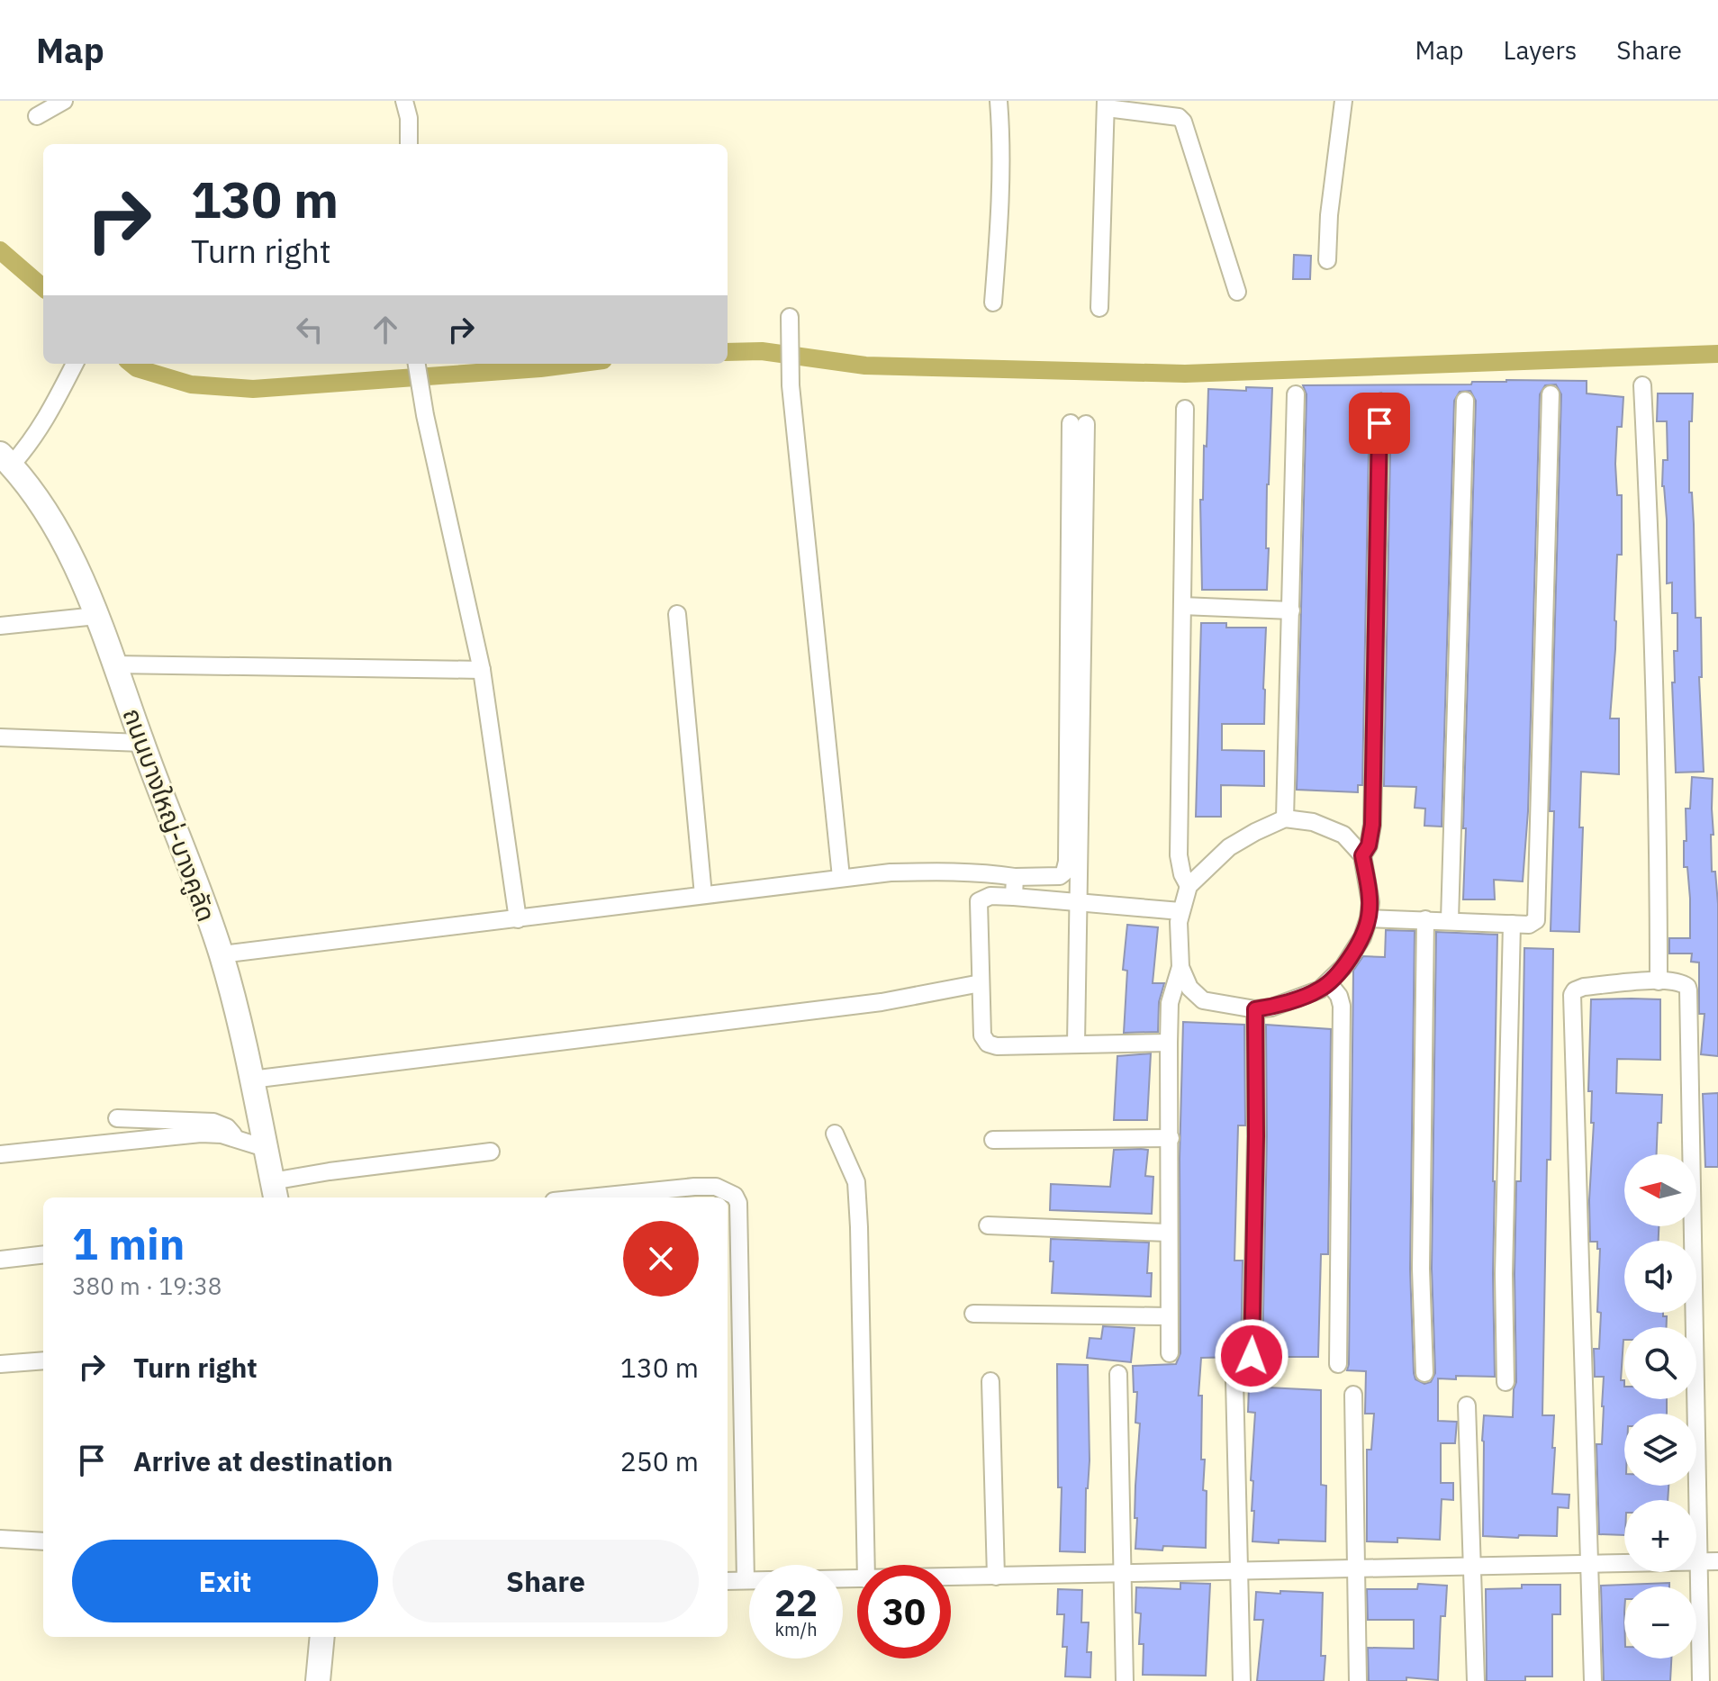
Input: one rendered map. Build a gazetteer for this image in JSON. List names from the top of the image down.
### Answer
{
  "streets": {
    "street": ["ถนนบางใหญ่-บางคูลัด"]
  },
  "north": "left",
  "page": {
    "header": "Map",
    "nav": ["Map", "Layers", "Share"],
    "turn": ["130 m", "Turn right"],
    "map_buttons": ["+", "−"],
    "heading": ["1 min", "380 m · 19:38"],
    "list": [
      {
        "name": "Turn right",
        "value": "130 m"
      },
      {
        "name": "Arrive at destination",
        "value": "250 m"
      }
    ],
    "buttons": ["Exit", "Share"],
    "speed": "22 km/h",
    "limit": "30"
  }
}
